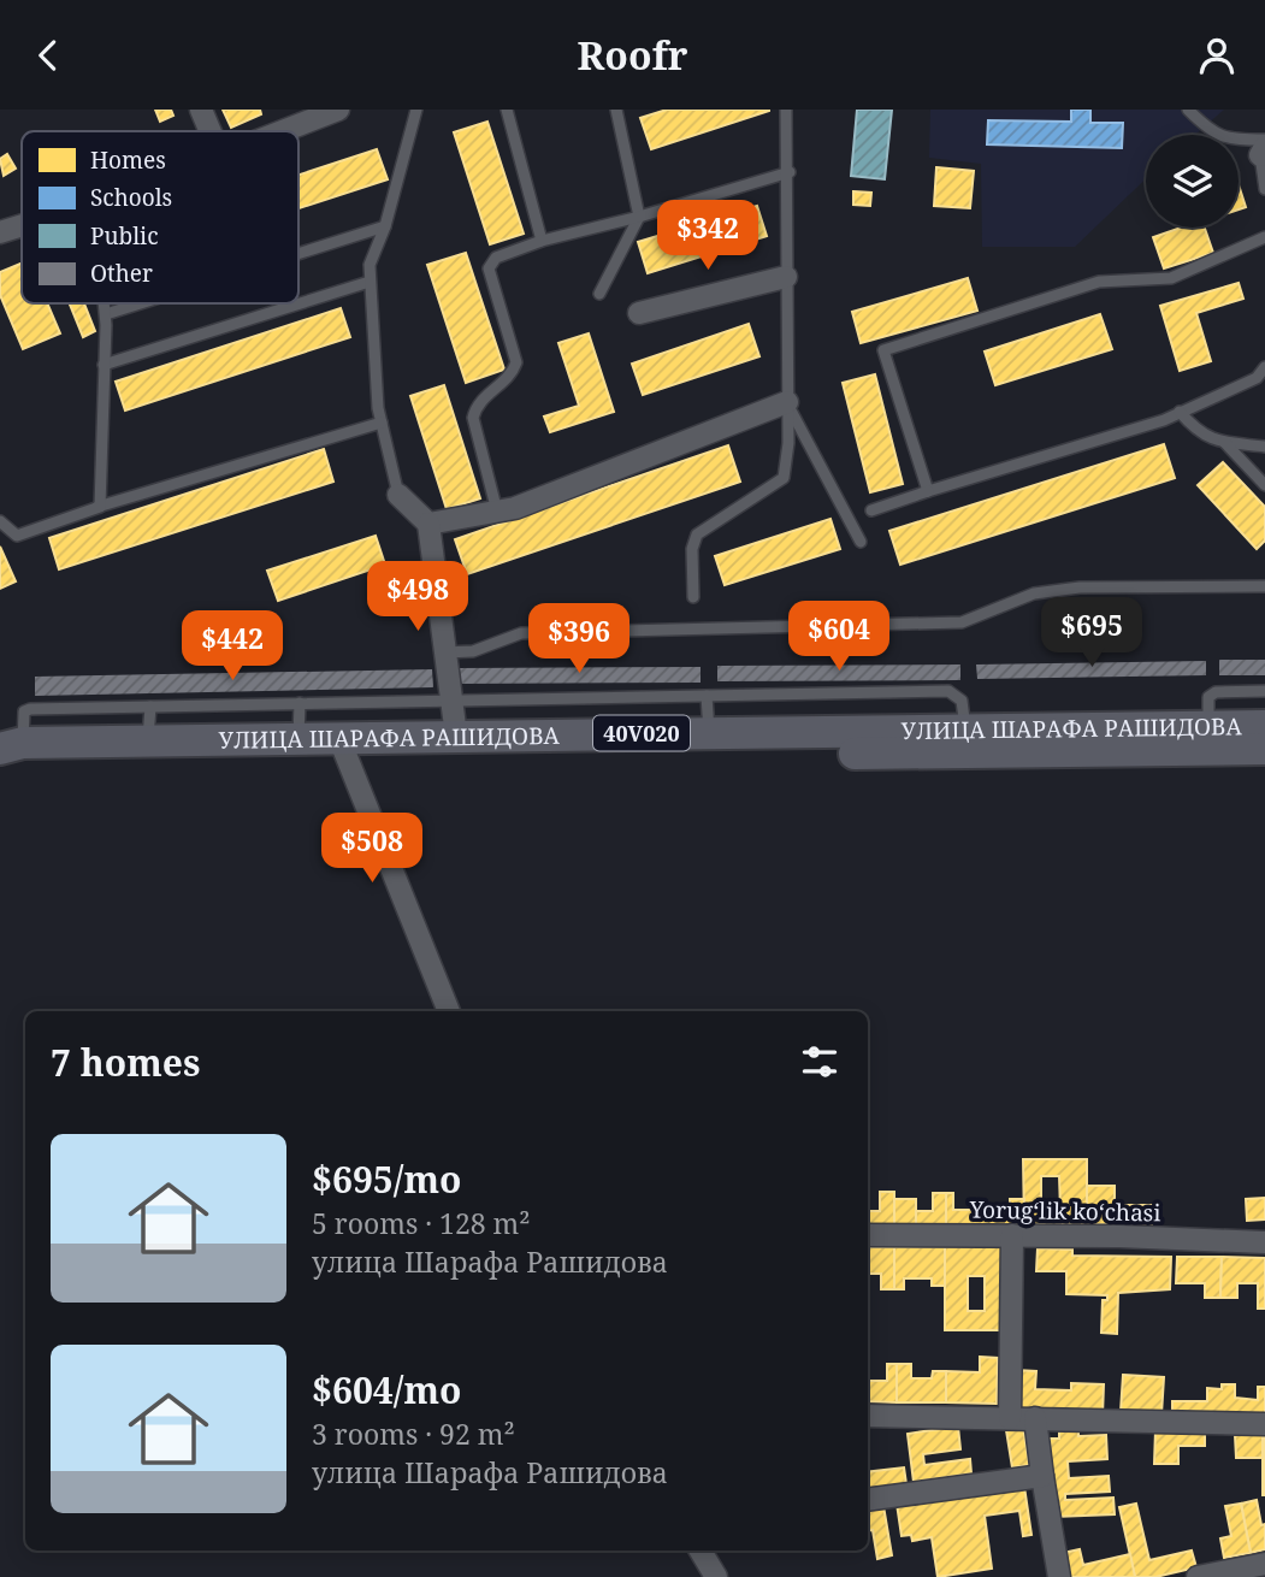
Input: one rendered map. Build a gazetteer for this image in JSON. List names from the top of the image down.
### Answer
{
  "streets": {
    "main road": ["УЛИЦА ШАРАФА РАШИДОВА", "40V020"],
    "street": ["Yorugʻlik koʻchasi"]
  },
  "legend": [
    "Homes",
    "Schools",
    "Public",
    "Other"
  ],
  "page": {
    "header": "Roofr",
    "price": [
      "$342",
      "$498",
      "$695",
      "$604",
      "$396",
      "$442",
      "$508"
    ],
    "heading": "7 homes",
    "list": [
      {
        "name": "$695/mo",
        "note": "5 rooms · 128 m² · улица Шарафа Рашидова"
      },
      {
        "name": "$604/mo",
        "note": "3 rooms · 92 m² · улица Шарафа Рашидова"
      }
    ]
  }
}
